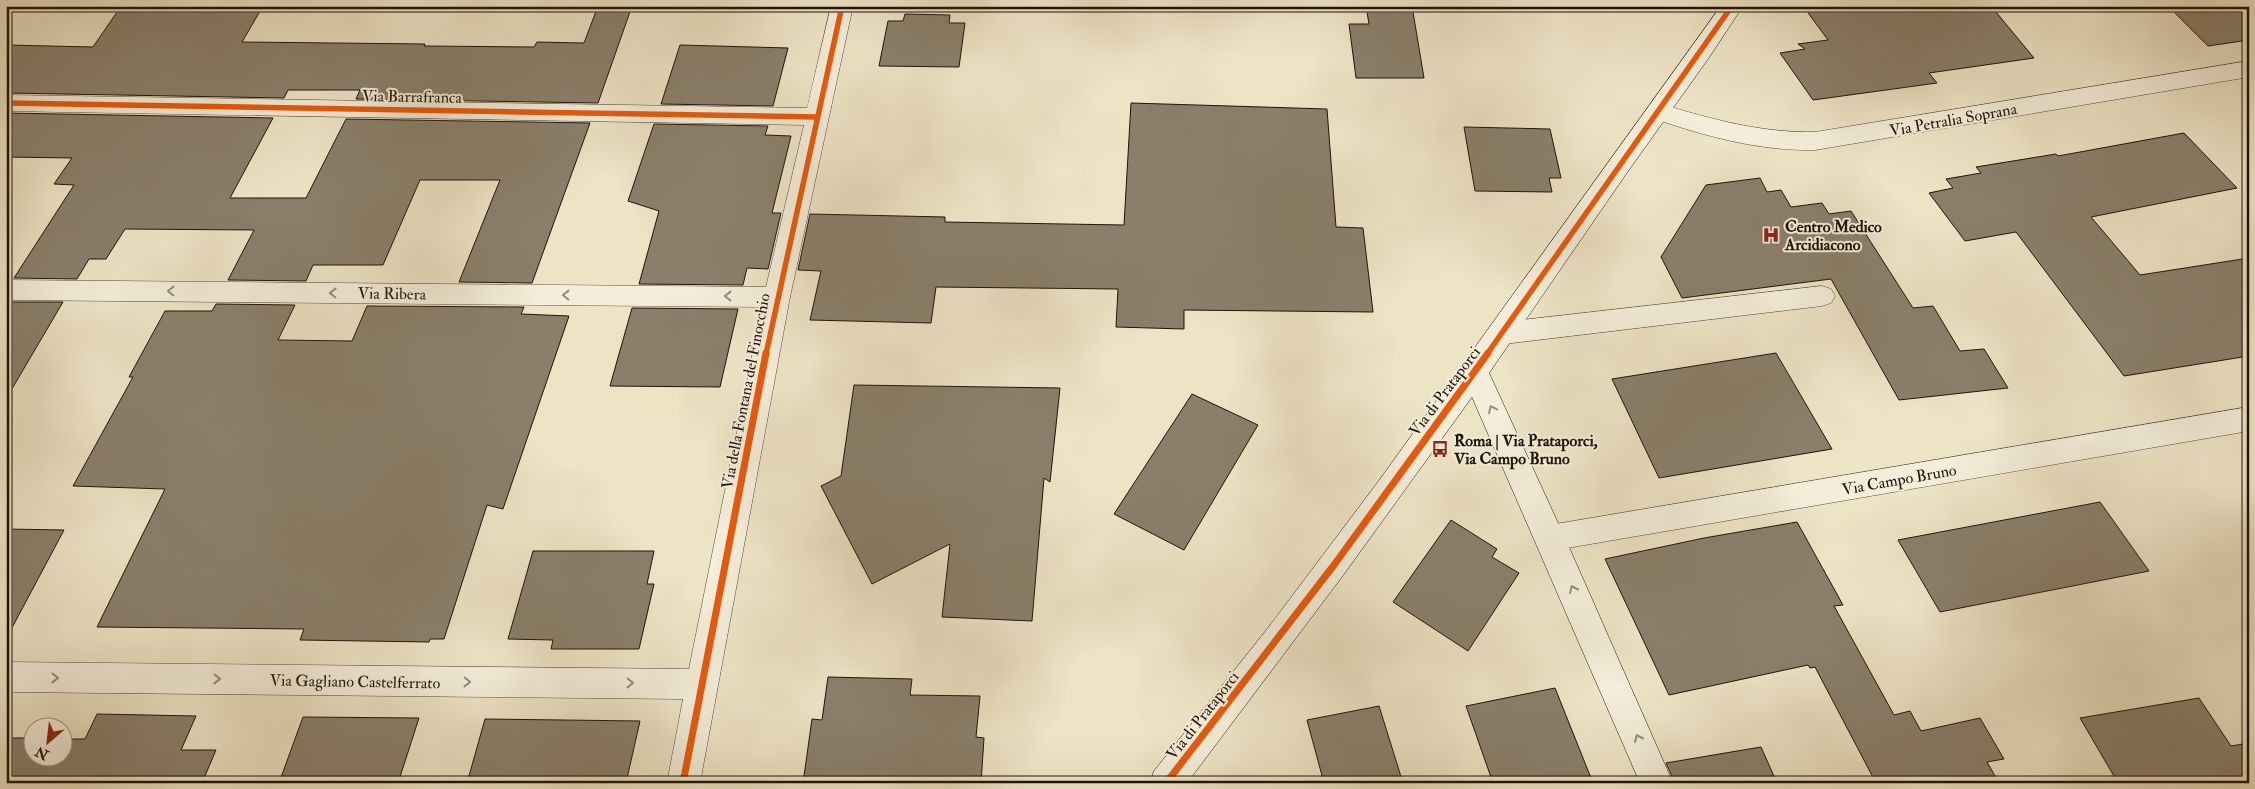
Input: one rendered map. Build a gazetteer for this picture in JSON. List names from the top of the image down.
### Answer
{
  "streets": {
    "street": [
      "Via Barrafranca",
      "Via Petralia Soprana",
      "Via Ribera",
      "Via della Fontana del Finocchio",
      "Via di Prataporci",
      "Via Campo Bruno",
      "Via Gagliano Castelferrato"
    ]
  },
  "crossings": [
    ["Via Barrafranca", "Via della Fontana del Finocchio"],
    ["Via Petralia Soprana", "Via di Prataporci"],
    ["Via Ribera", "Via della Fontana del Finocchio"],
    ["Via della Fontana del Finocchio", "Via Gagliano Castelferrato"]
  ],
  "one_way": ["Via Ribera", "Via Gagliano Castelferrato"],
  "places": {
    "hospital": ["Centro Medico Arcidiacono"],
    "bus stop": ["Roma | Via Prataporci, Via Campo Bruno"]
  },
  "north": "bottom left"
}
